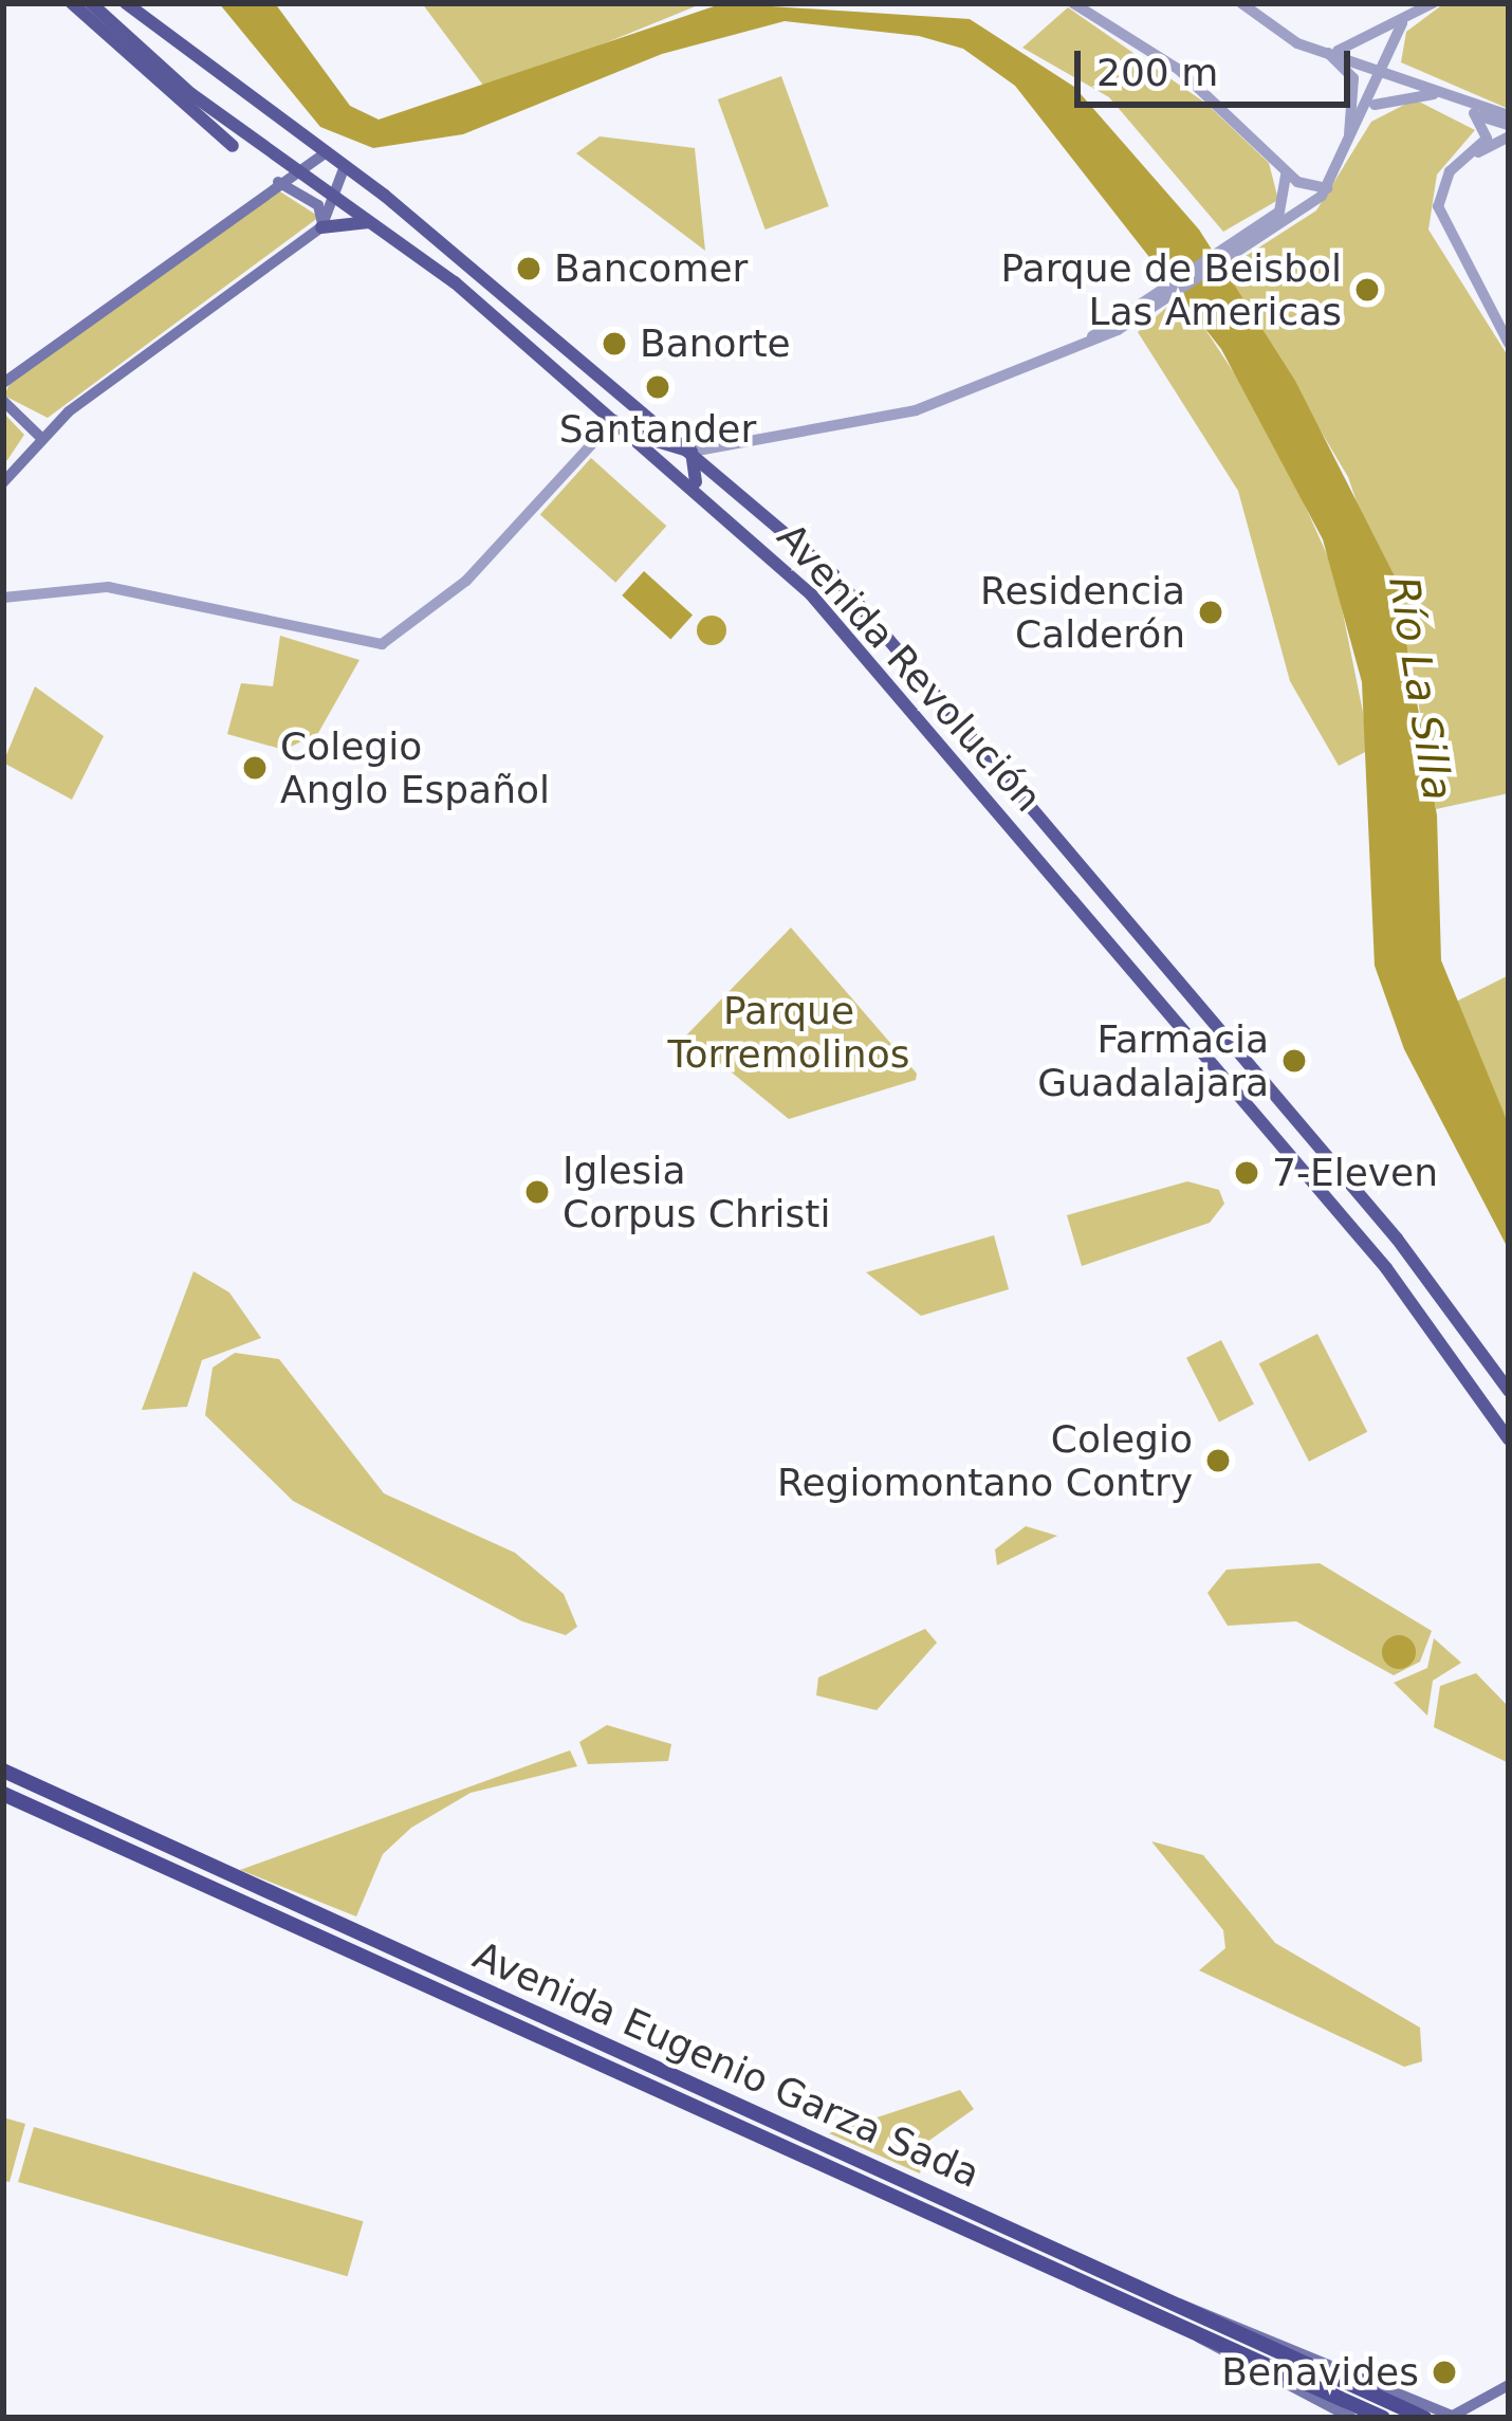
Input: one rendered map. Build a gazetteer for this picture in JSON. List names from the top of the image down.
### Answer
{
  "streets": {
    "highway": ["Avenida Eugenio Garza Sada"],
    "main road": ["Avenida Revolución"]
  },
  "water": ["Río La Silla"],
  "parks": ["Parque Torremolinos"],
  "places": [
    "Bancomer",
    "Parque de Beisbol Las Americas",
    "Banorte",
    "Santander",
    "Residencia Calderón",
    "Colegio Anglo Español",
    "Farmacia Guadalajara",
    "7-Eleven",
    "Iglesia Corpus Christi",
    "Colegio Regiomontano Contry",
    "Benavides"
  ],
  "scale_bar": "200 m"
}
